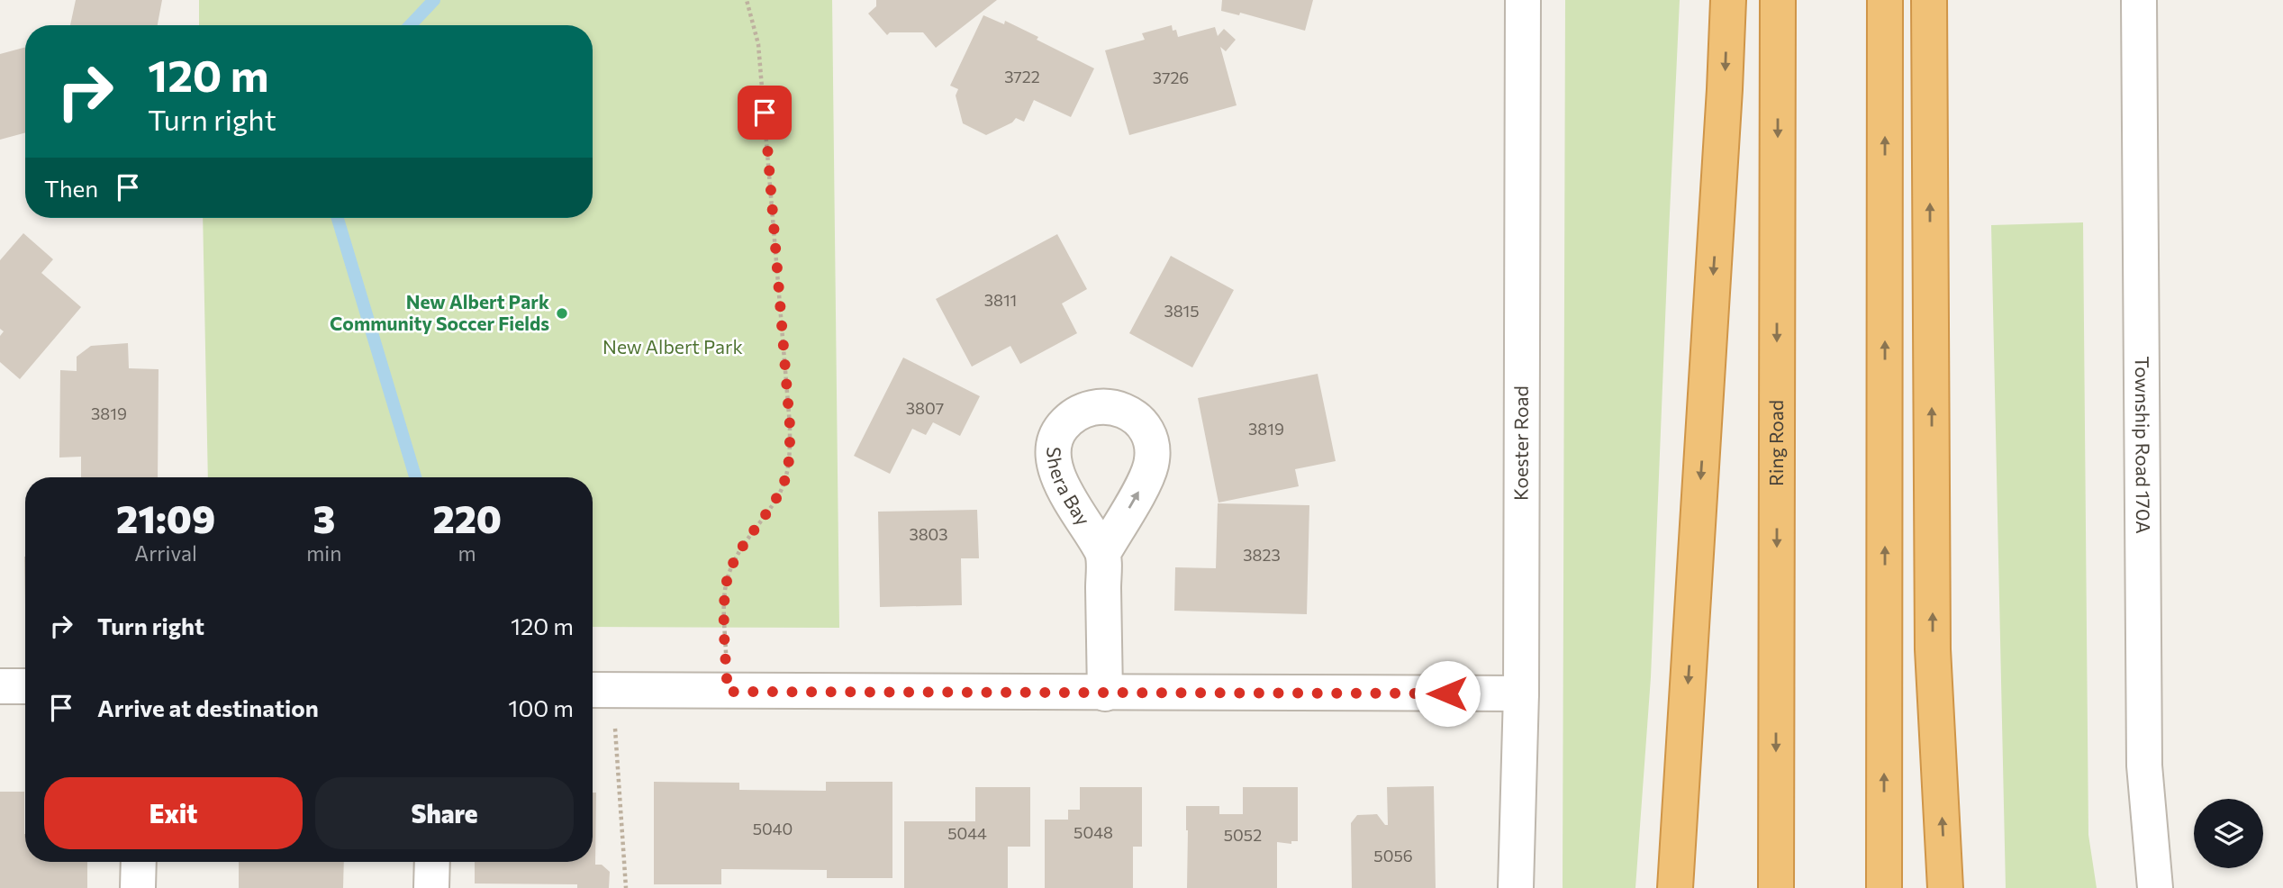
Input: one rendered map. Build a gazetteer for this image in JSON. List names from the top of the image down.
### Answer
{
  "streets": {
    "highway": ["Ring Road"],
    "street": ["Koester Road", "Township Road 170A"]
  },
  "parks": ["New Albert Park"],
  "places": ["New Albert Park Community Soccer Fields"],
  "house_numbers": [
    "3722",
    "3726",
    "3811",
    "3815",
    "3807",
    "3819",
    "3819",
    "3803",
    "3823",
    "5040",
    "5048",
    "5044",
    "5052",
    "5056"
  ],
  "page": {
    "turn": ["120 m", "Turn right"],
    "then": "Then",
    "eta": [
      "21:09",
      "Arrival",
      "3",
      "min",
      "220",
      "m"
    ],
    "list": [
      {
        "name": "Turn right",
        "value": "120 m"
      },
      {
        "name": "Arrive at destination",
        "value": "100 m"
      }
    ],
    "buttons": ["Exit", "Share"]
  }
}
